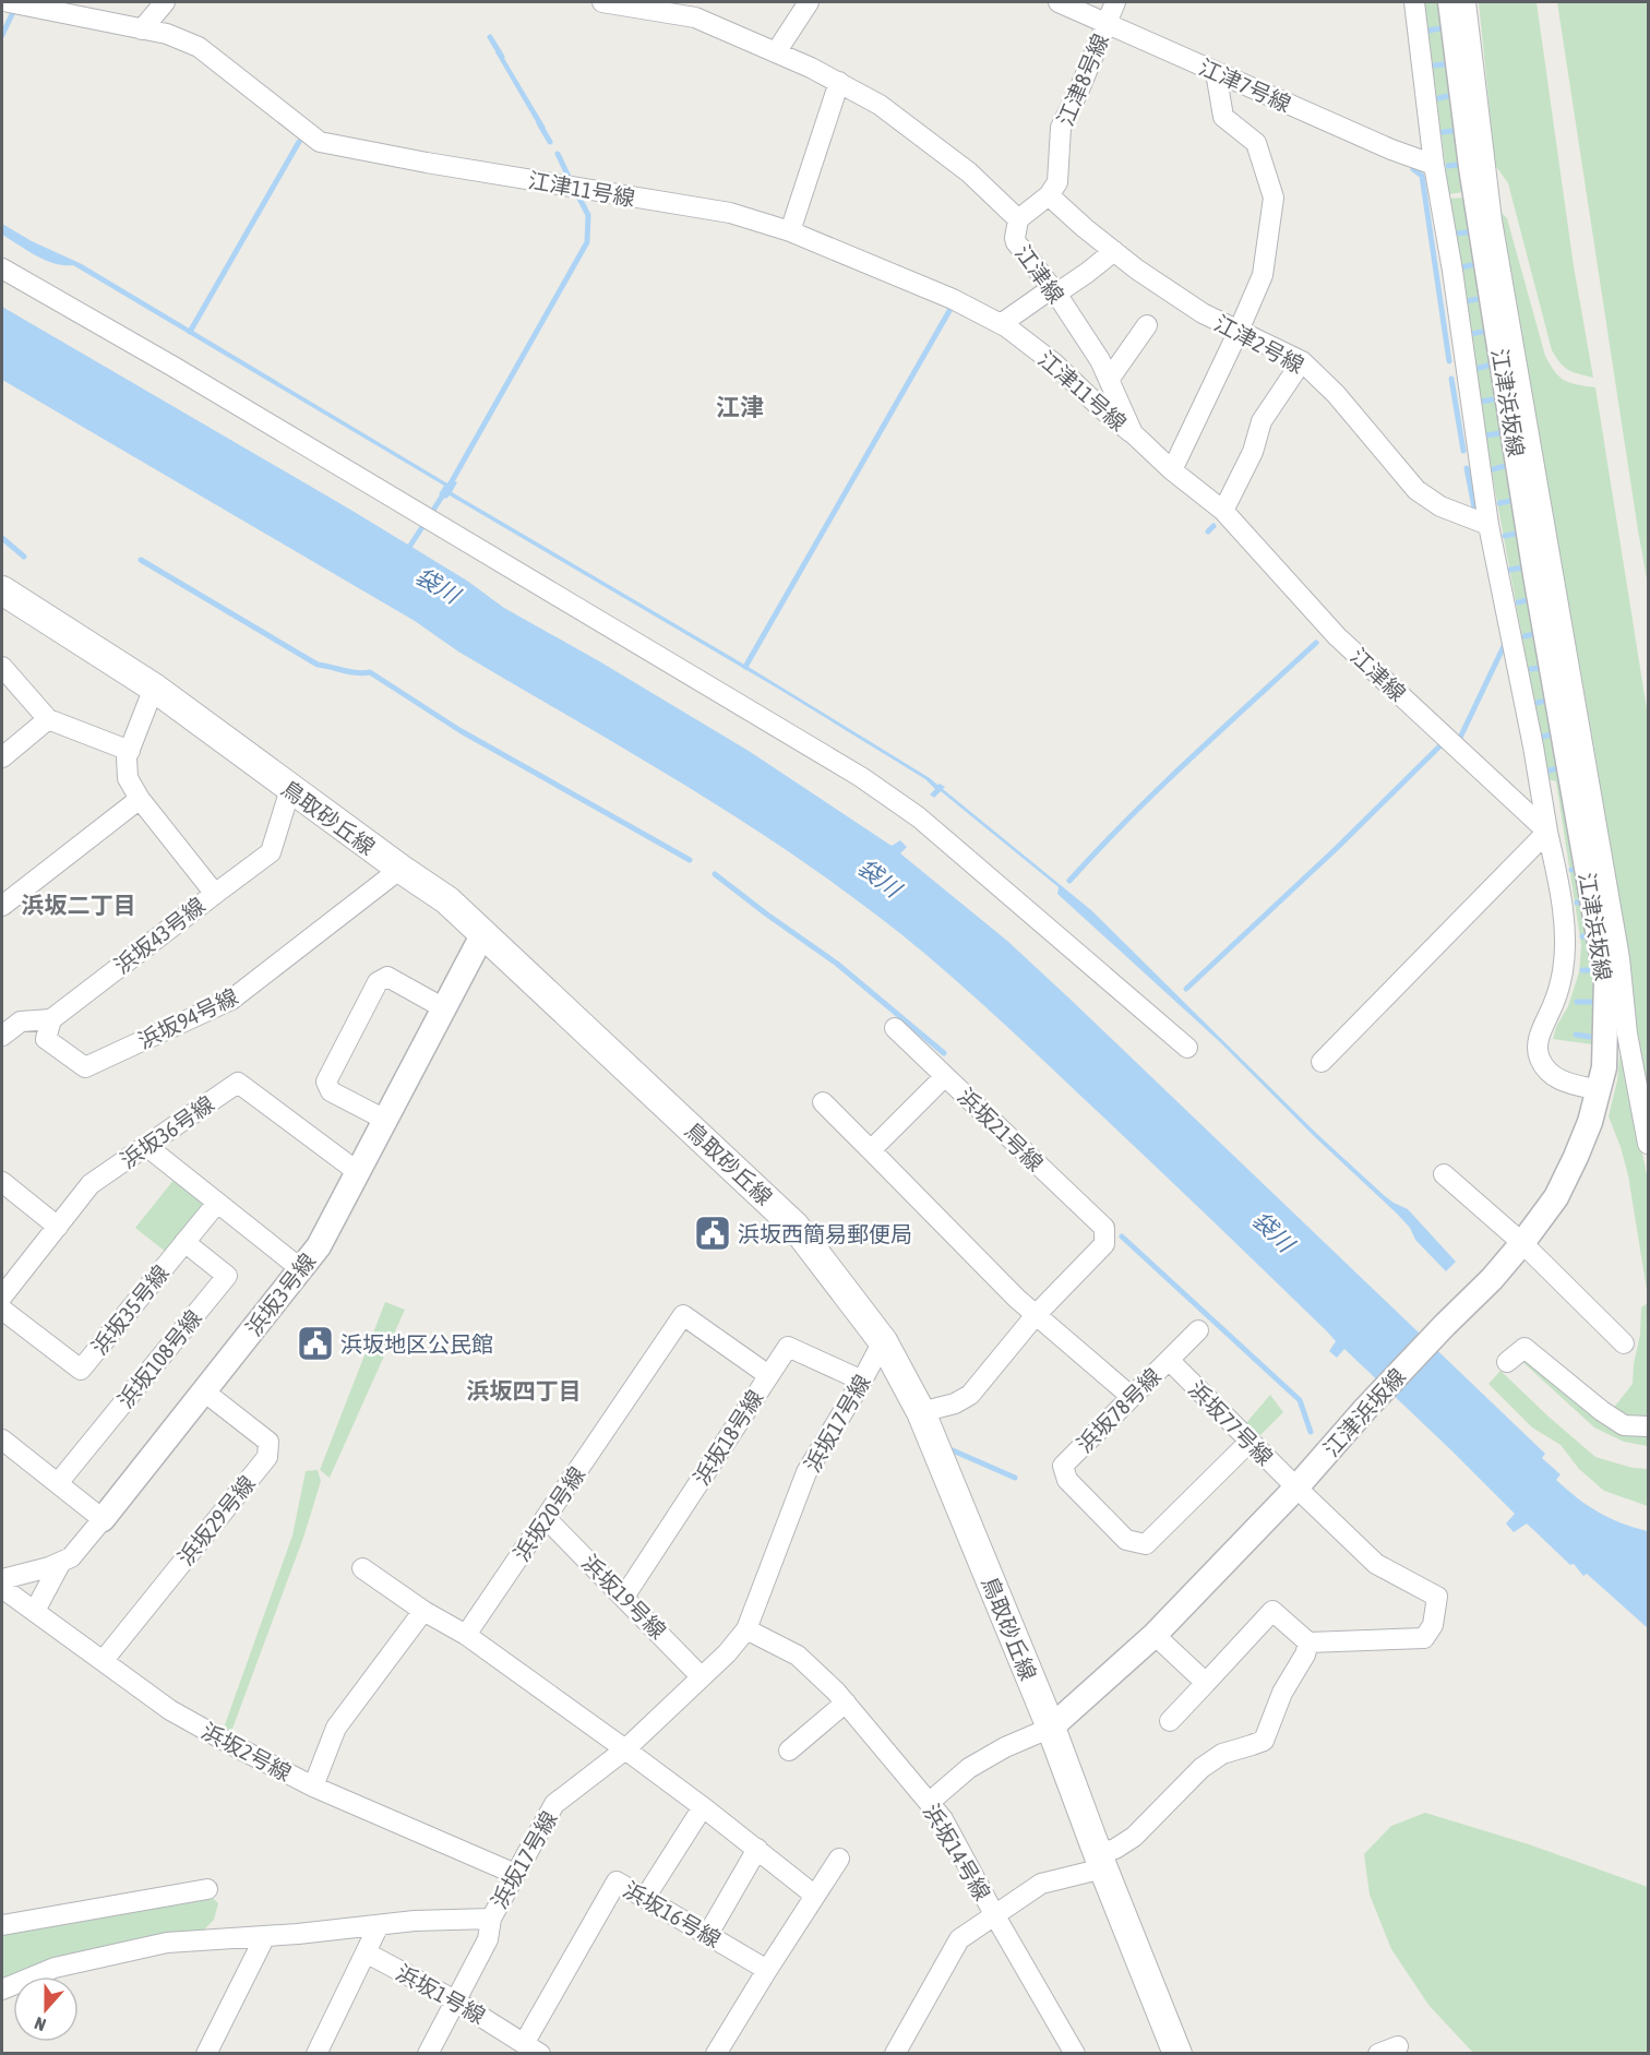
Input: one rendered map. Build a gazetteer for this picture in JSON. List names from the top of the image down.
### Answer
{
  "streets": {
    "main road": ["鳥取砂丘線"],
    "street": [
      "江津8号線",
      "江津7号線",
      "江津11号線",
      "江津線",
      "江津2号線",
      "江津浜坂線",
      "浜坂43号線",
      "浜坂94号線",
      "浜坂21号線",
      "浜坂36号線",
      "浜坂3号線",
      "浜坂35号線",
      "浜坂108号線",
      "浜坂78号線",
      "浜坂17号線",
      "浜坂77号線",
      "浜坂18号線",
      "浜坂20号線",
      "浜坂29号線",
      "浜坂19号線",
      "浜坂2号線",
      "浜坂14号線",
      "浜坂16号線",
      "浜坂1号線"
    ]
  },
  "crossings": [
    ["江津8号線", "江津7号線"],
    ["江津8号線", "江津2号線"],
    ["江津11号線", "江津線"],
    ["江津浜坂線", "鳥取砂丘線"],
    ["江津浜坂線", "浜坂77号線"],
    ["鳥取砂丘線", "浜坂43号線"],
    ["鳥取砂丘線", "浜坂94号線"],
    ["鳥取砂丘線", "浜坂21号線"],
    ["鳥取砂丘線", "浜坂3号線"],
    ["鳥取砂丘線", "浜坂17号線"],
    ["浜坂43号線", "浜坂94号線"],
    ["浜坂36号線", "浜坂3号線"],
    ["浜坂3号線", "浜坂29号線"],
    ["浜坂35号線", "浜坂108号線"],
    ["浜坂78号線", "浜坂77号線"],
    ["浜坂17号線", "浜坂18号線"],
    ["浜坂17号線", "浜坂19号線"],
    ["浜坂17号線", "浜坂2号線"],
    ["浜坂17号線", "浜坂14号線"],
    ["浜坂18号線", "浜坂20号線"],
    ["浜坂18号線", "浜坂19号線"],
    ["浜坂20号線", "浜坂19号線"],
    ["浜坂29号線", "浜坂2号線"],
    ["浜坂16号線", "浜坂1号線"]
  ],
  "districts": ["江津", "浜坂二丁目", "浜坂四丁目"],
  "water": ["袋川"],
  "places": {
    "public building": ["浜坂西簡易郵便局", "浜坂地区公民館"]
  },
  "north": "bottom"
}
